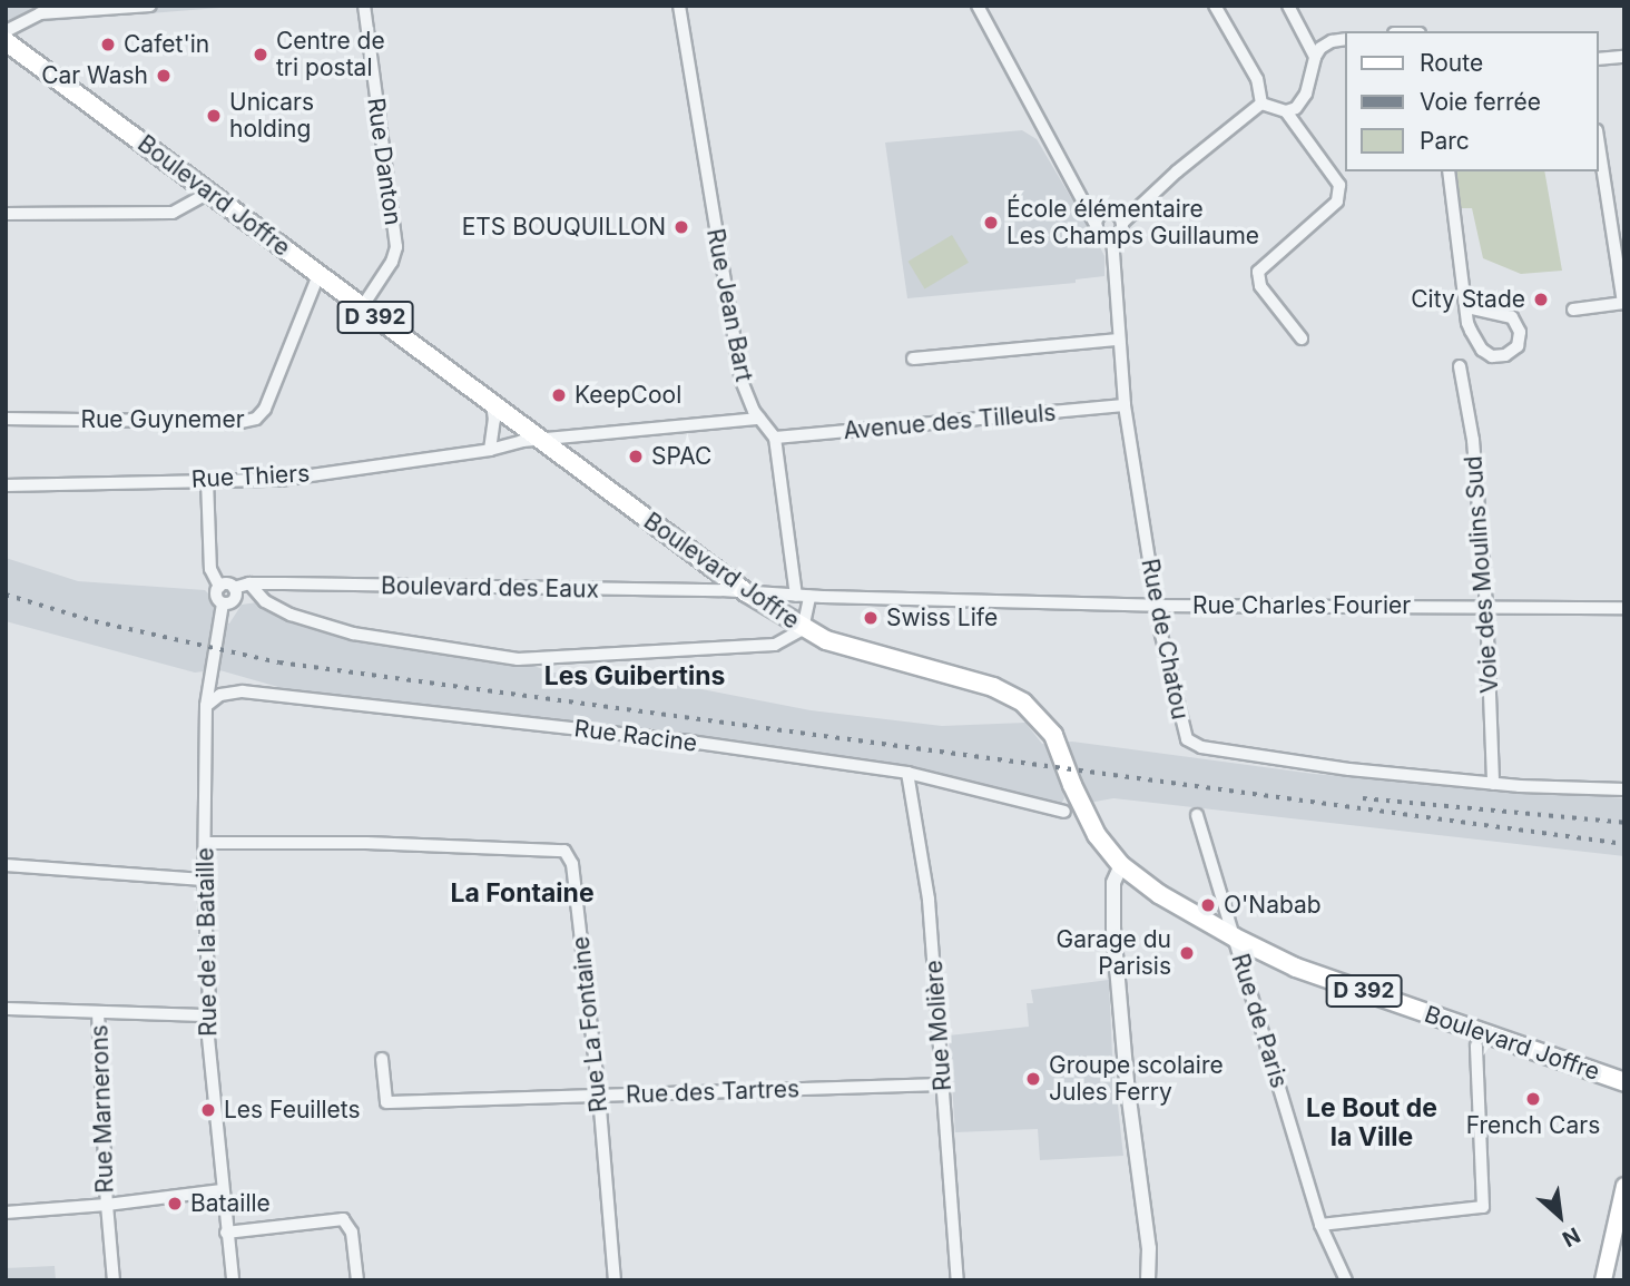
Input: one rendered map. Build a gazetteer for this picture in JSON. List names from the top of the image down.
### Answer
{
  "streets": {
    "main road": ["Boulevard Joffre", "D 392"],
    "street": [
      "Rue Danton",
      "Rue Jean Bart",
      "Rue Guynemer",
      "Avenue des Tilleuls",
      "Rue Thiers",
      "Voie des Moulins Sud",
      "Boulevard des Eaux",
      "Rue Charles Fourier",
      "Rue de Chatou",
      "Rue Racine",
      "Rue de la Bataille",
      "Rue de Paris",
      "Rue La Fontaine",
      "Rue Molière",
      "Rue des Tartres",
      "Rue Marnerons"
    ]
  },
  "crossings": [
    ["Rue Danton", "Boulevard Joffre"],
    ["Boulevard Joffre", "Rue Guynemer"],
    ["Boulevard Joffre", "Rue Thiers"],
    ["Boulevard Joffre", "Boulevard des Eaux"],
    ["Boulevard Joffre", "Rue Charles Fourier"],
    ["Boulevard Joffre", "Rue de Paris"],
    ["Rue Jean Bart", "Avenue des Tilleuls"],
    ["Rue Jean Bart", "Rue Thiers"],
    ["Avenue des Tilleuls", "Rue de Chatou"],
    ["Voie des Moulins Sud", "Rue Charles Fourier"],
    ["Voie des Moulins Sud", "Rue de Chatou"],
    ["Boulevard des Eaux", "Rue Charles Fourier"],
    ["Boulevard des Eaux", "Rue de la Bataille"],
    ["Rue Charles Fourier", "Rue de Chatou"],
    ["Rue Racine", "Rue de la Bataille"],
    ["Rue Racine", "Rue Molière"],
    ["Rue de la Bataille", "Rue La Fontaine"],
    ["Rue La Fontaine", "Rue des Tartres"],
    ["Rue Molière", "Rue des Tartres"]
  ],
  "districts": ["Les Guibertins", "La Fontaine", "Le Bout de la Ville"],
  "places": [
    "Cafet'in",
    "Centre de tri postal",
    "Car Wash",
    "Unicars holding",
    "École élémentaire Les Champs Guillaume",
    "ETS BOUQUILLON",
    "City Stade",
    "KeepCool",
    "SPAC",
    "Swiss Life",
    "O'Nabab",
    "Garage du Parisis",
    "Groupe scolaire Jules Ferry",
    "French Cars",
    "Les Feuillets",
    "Bataille"
  ],
  "legend": ["Route", "Voie ferrée", "Parc"],
  "north": "bottom right"
}
